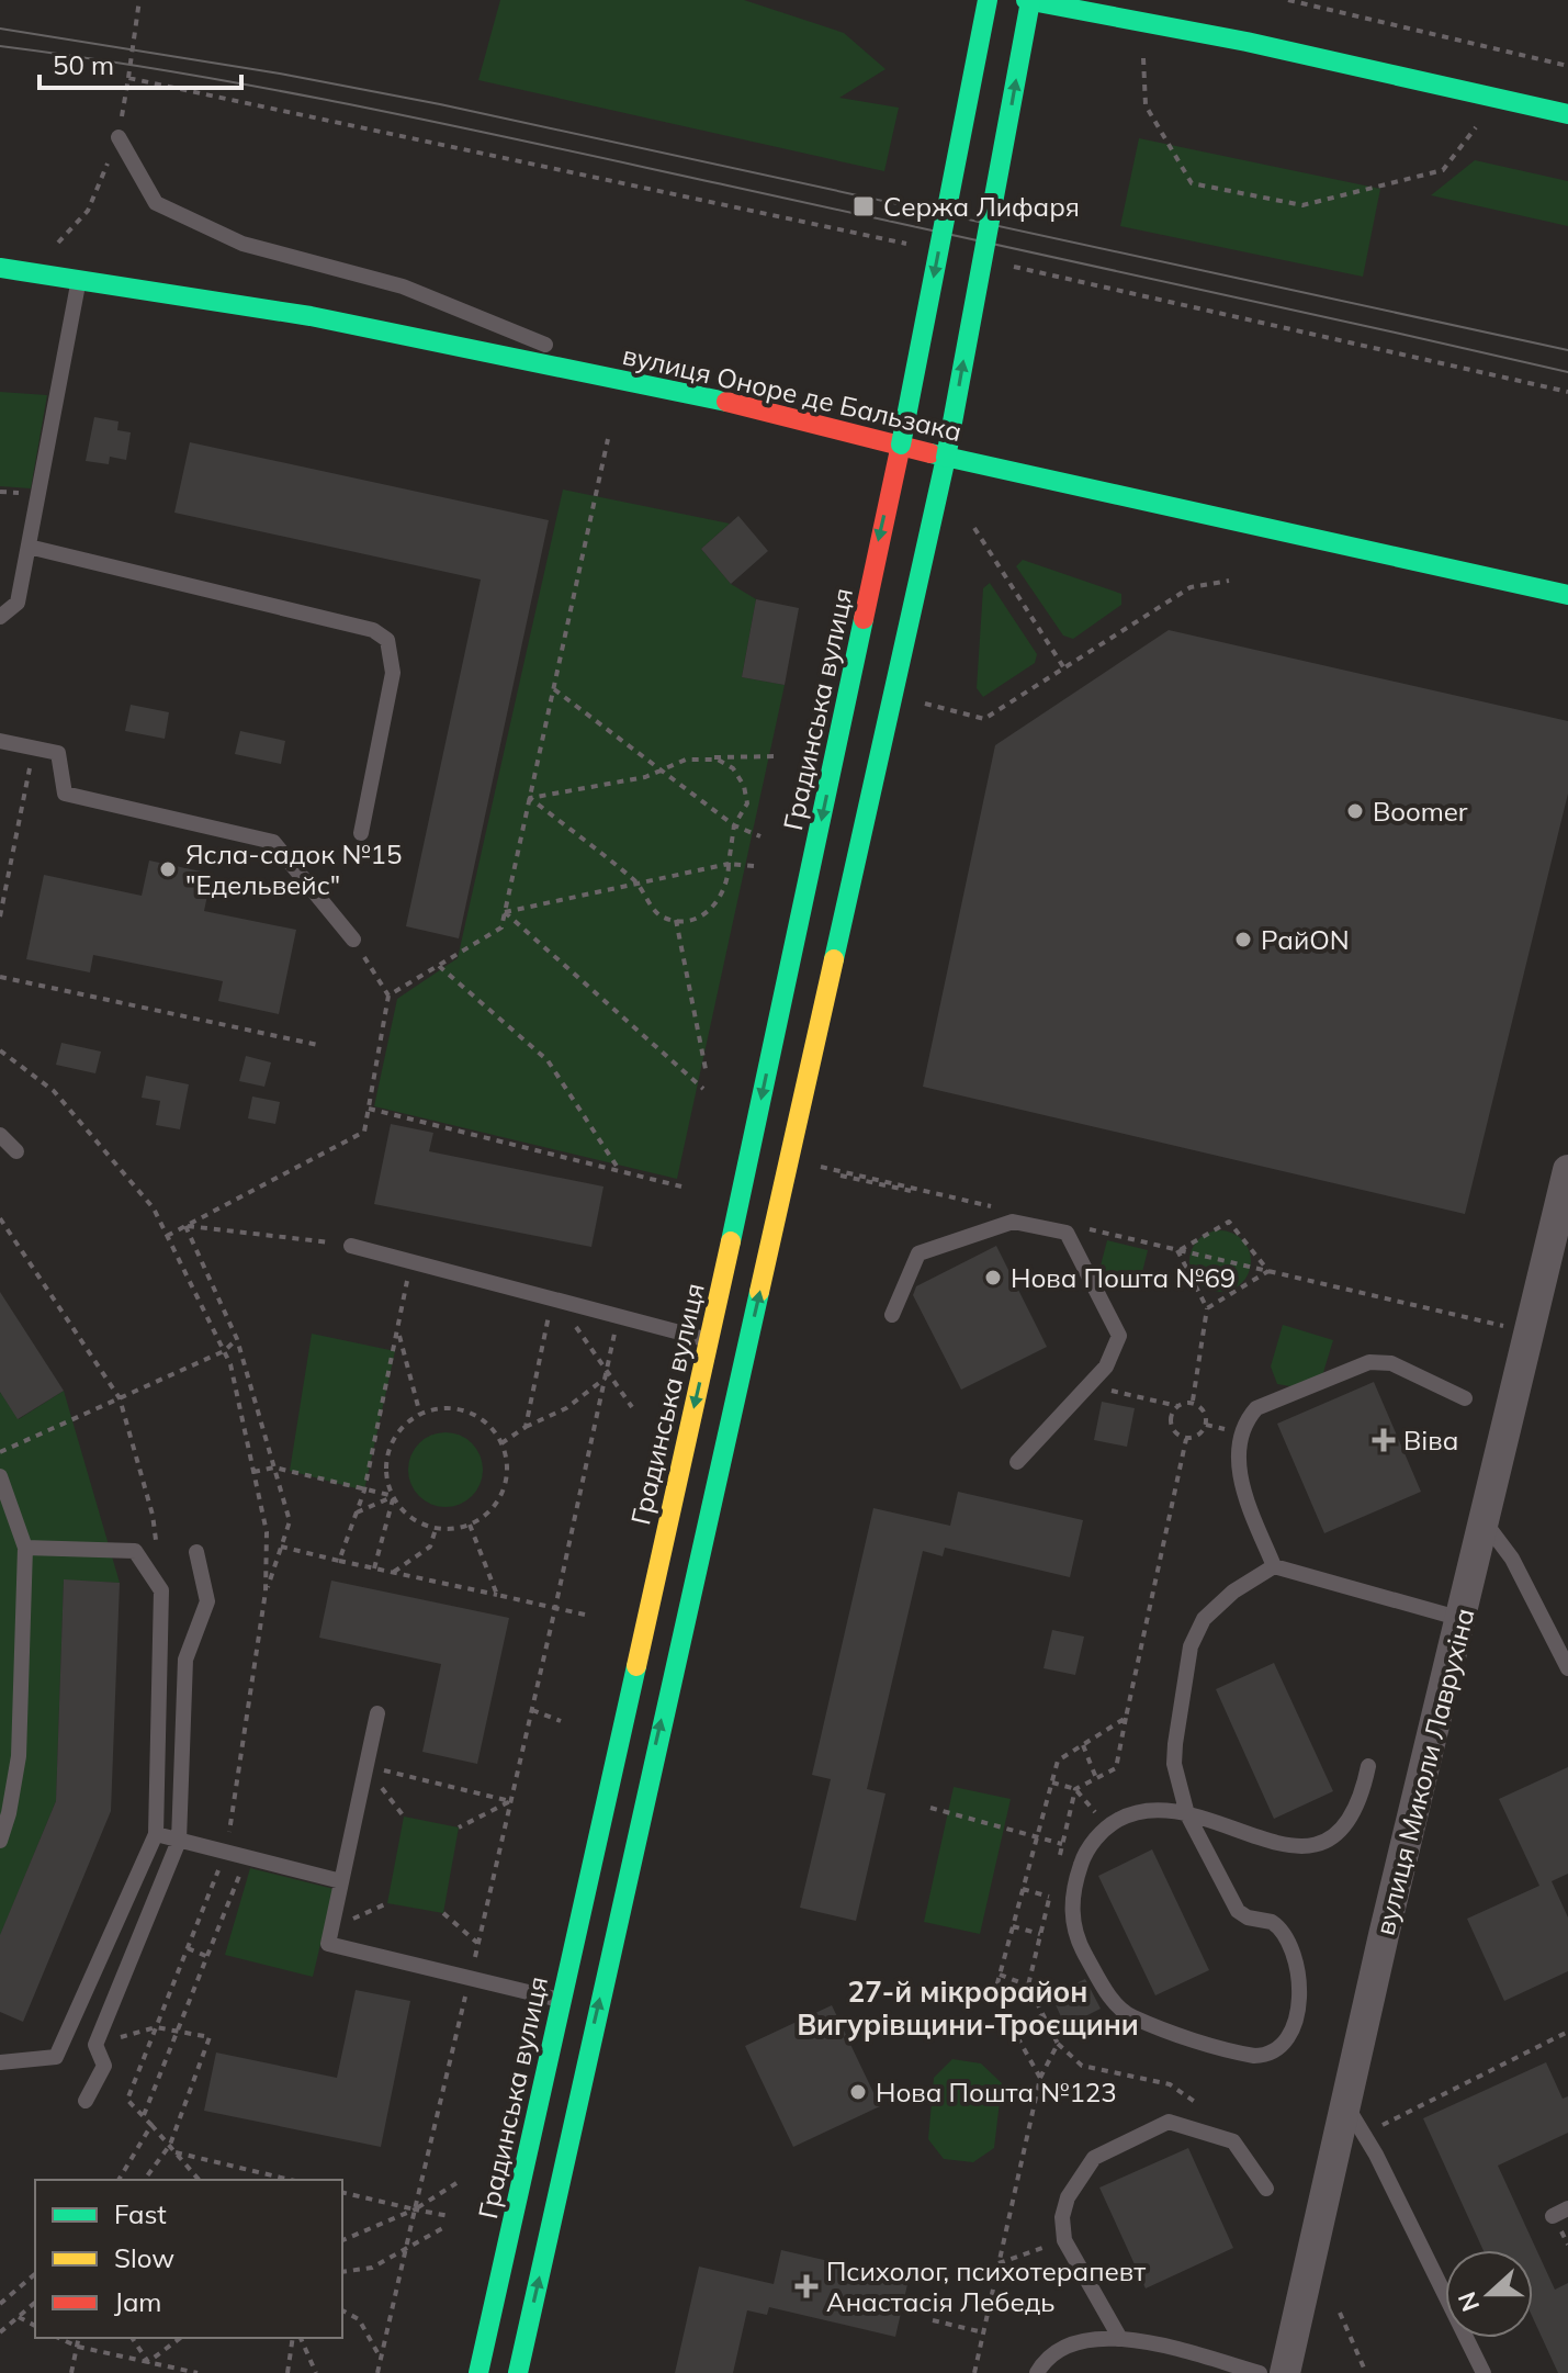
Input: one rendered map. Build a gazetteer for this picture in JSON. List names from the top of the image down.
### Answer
{
  "streets": {
    "street": ["вулиця Оноре де Бальзака", "Градинська вулиця", "вулиця Миколи Лаврухіна"]
  },
  "crossings": [
    ["вулиця Оноре де Бальзака", "Градинська вулиця"]
  ],
  "districts": ["27-й мікрорайон Вигурівщини-Троєщини"],
  "places": {
    "transit": ["Сержа Лифаря"],
    "other": [
      "Boomer",
      "Ясла-садок №15 \"Едельвейс\"",
      "РайON",
      "Нова Пошта №69",
      "Нова Пошта №123"
    ],
    "health": ["Віва", "Психолог, психотерапевт Анастасія Лебедь"]
  },
  "legend": ["Fast", "Slow", "Jam"],
  "scale_bar": "50 m",
  "north": "left"
}
